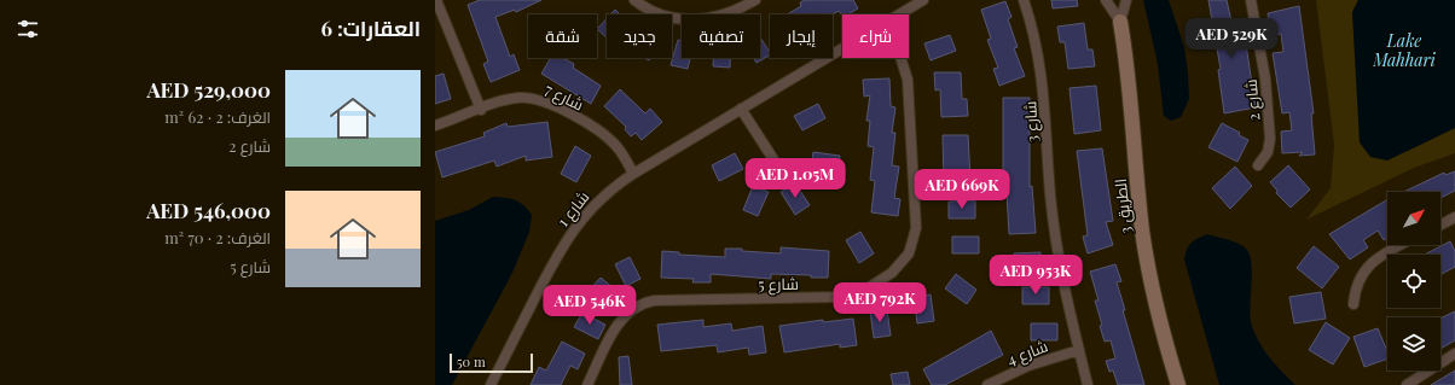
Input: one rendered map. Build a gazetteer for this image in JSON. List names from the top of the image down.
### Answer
{
  "streets": {
    "street": [
      "شارع 7",
      "شارع 2",
      "شارع 3",
      "3 الطريق",
      "شارع 1",
      "شارع 5",
      "شارع 4"
    ]
  },
  "crossings": [
    ["شارع 7", "شارع 1"],
    ["شارع 3", "شارع 4"]
  ],
  "water": ["Lake Mahhari"],
  "scale_bar": "50 m",
  "north": "top right",
  "page": {
    "heading": "العقارات: 6",
    "chip": [
      "شراء",
      "إيجار",
      "تصفية",
      "جديد",
      "شقة"
    ],
    "price": [
      "AED 529K",
      "AED 1.05M",
      "AED 669K",
      "AED 953K",
      "AED 792K",
      "AED 546K"
    ],
    "list": [
      {
        "name": "AED 529,000",
        "note": "الغرف: 2 · 62 m² · شارع 2"
      },
      {
        "name": "AED 546,000",
        "note": "الغرف: 2 · 70 m² · شارع 5"
      }
    ],
    "scale": "50 m"
  }
}
